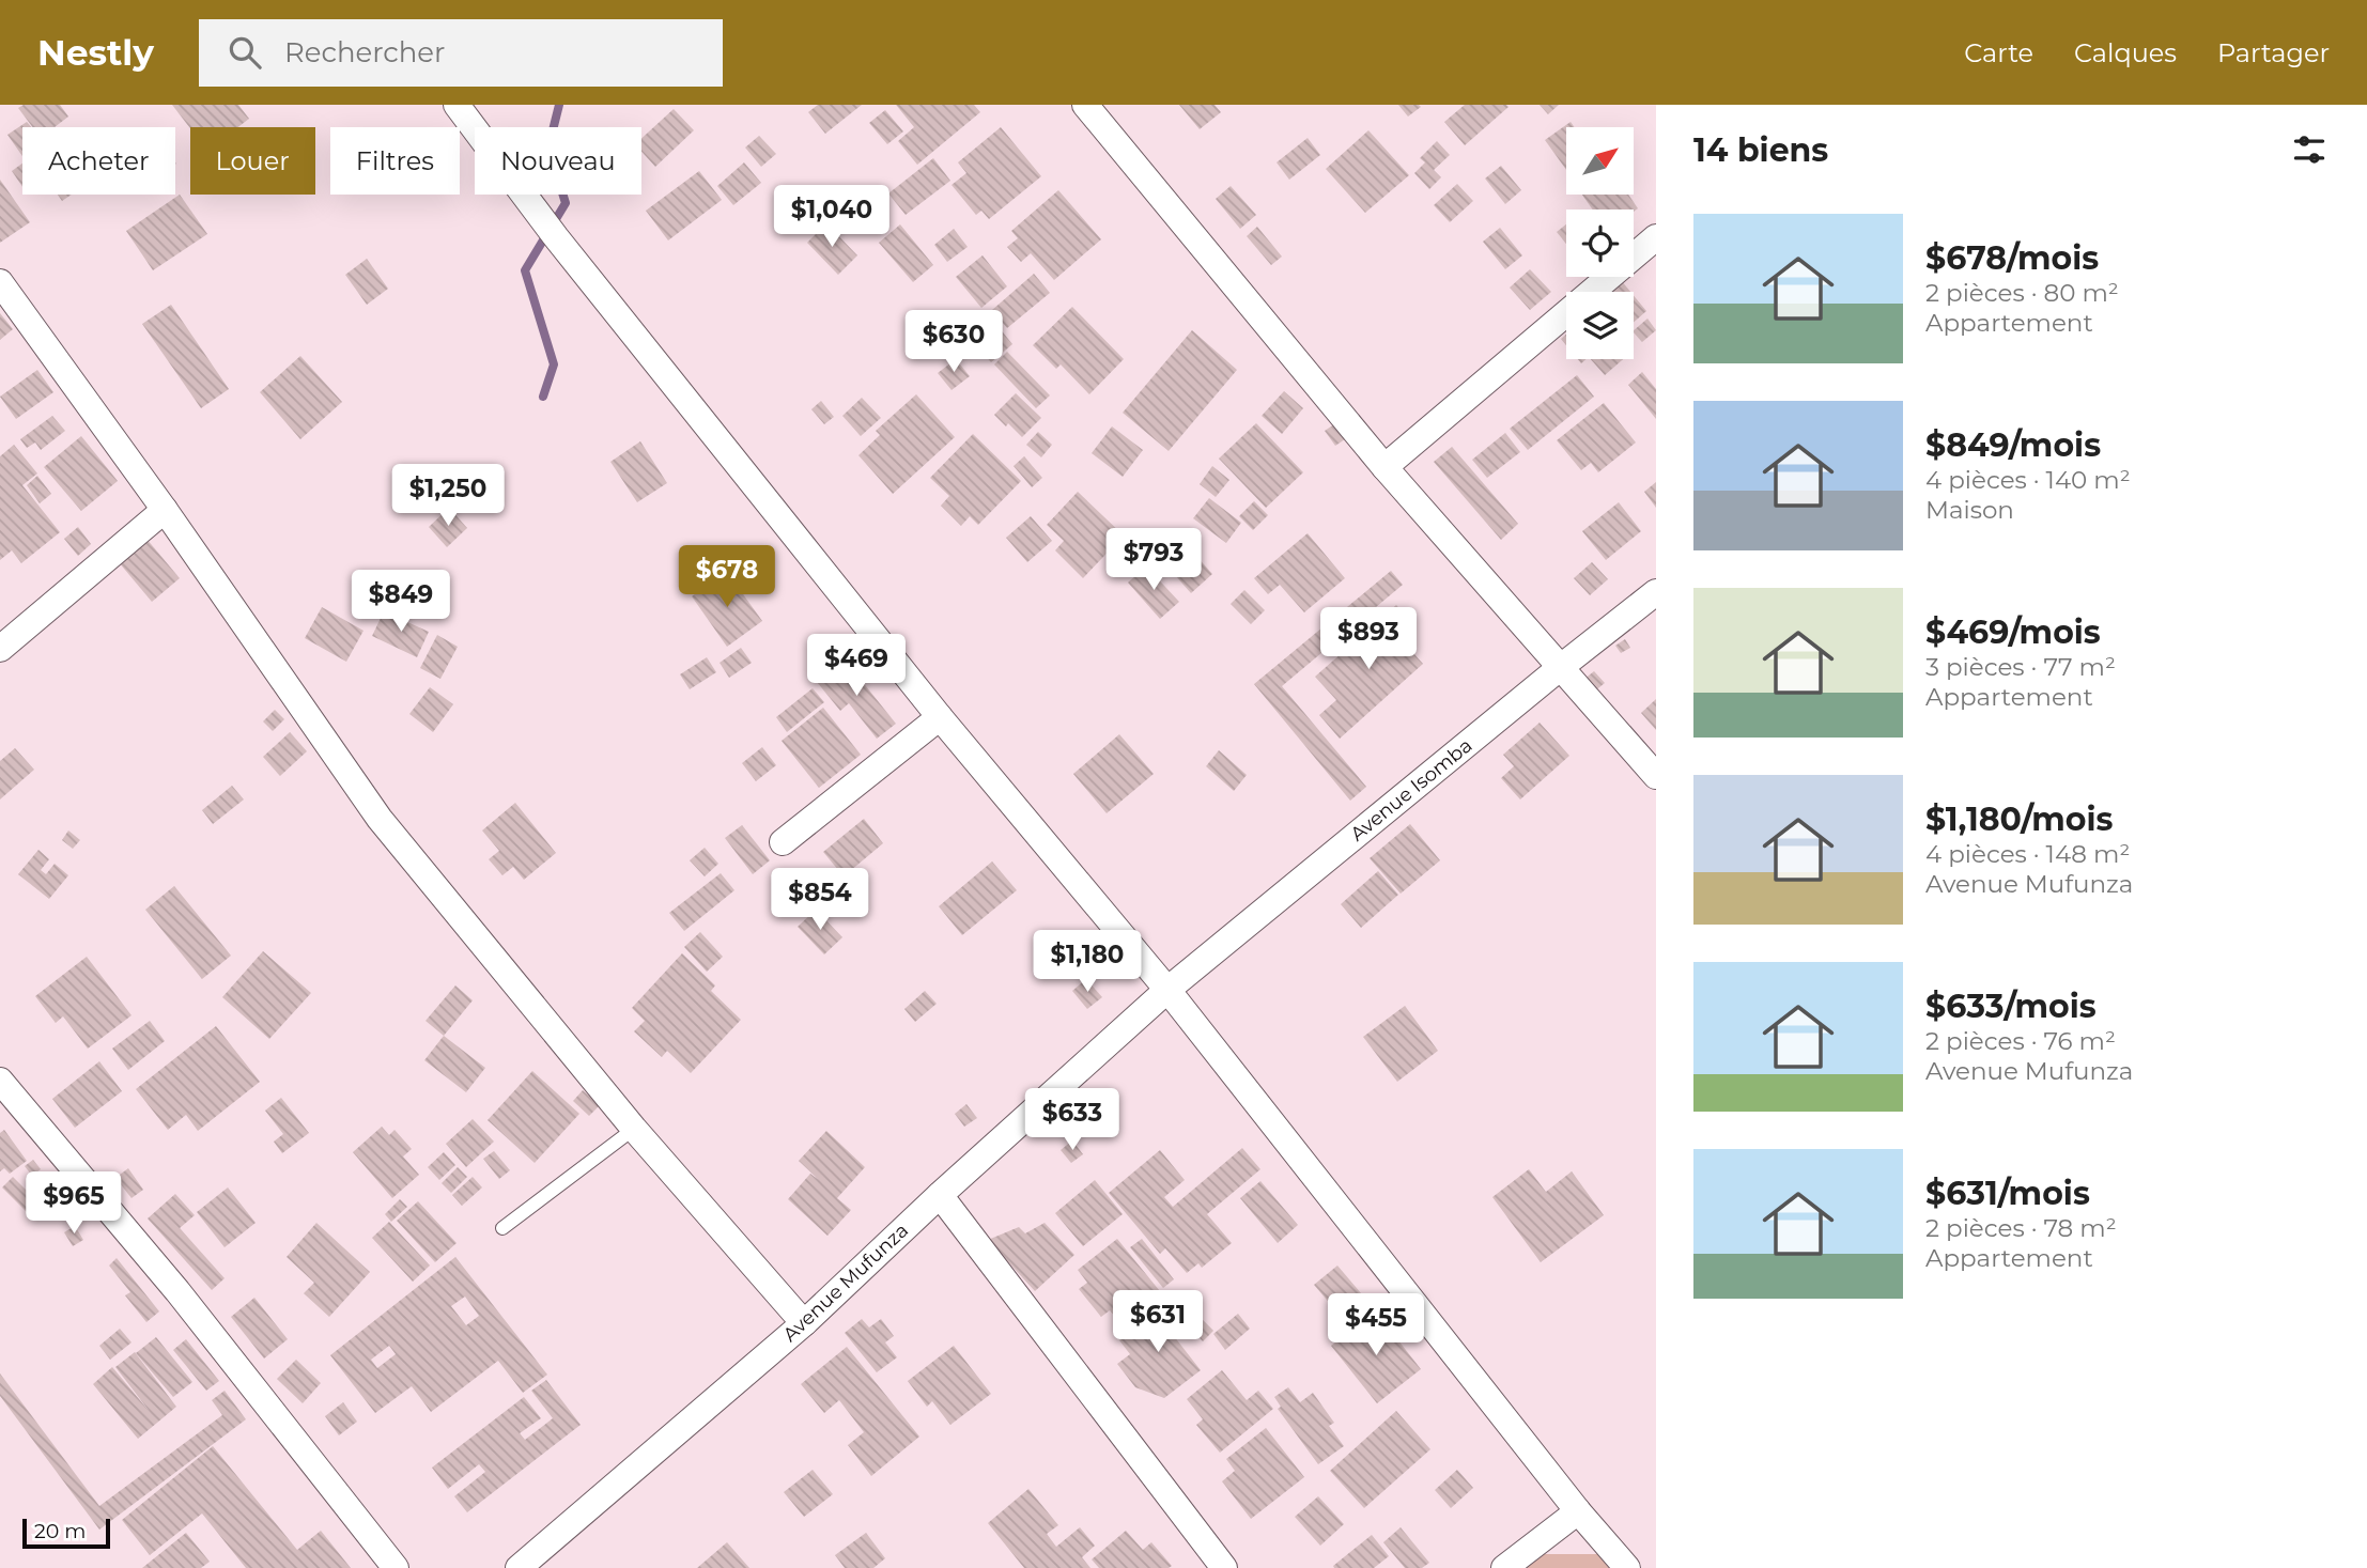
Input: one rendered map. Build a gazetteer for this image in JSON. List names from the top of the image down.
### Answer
{
  "streets": {
    "street": ["Avenue Isomba", "Avenue Mufunza"]
  },
  "crossings": [
    ["Avenue Isomba", "Avenue Mufunza"]
  ],
  "scale_bar": "20 m",
  "north": "top right",
  "page": {
    "header": "Nestly",
    "search": "Rechercher",
    "nav": ["Carte", "Calques", "Partager"],
    "heading": "14 biens",
    "chip": [
      "Acheter",
      "Louer",
      "Filtres",
      "Nouveau"
    ],
    "price": [
      "$1,040",
      "$630",
      "$1,250",
      "$793",
      "$678",
      "$849",
      "$893",
      "$469",
      "$854",
      "$1,180",
      "$633",
      "$965",
      "$631",
      "$455"
    ],
    "list": [
      {
        "name": "$678/mois",
        "note": "2 pièces · 80 m² · Appartement"
      },
      {
        "name": "$849/mois",
        "note": "4 pièces · 140 m² · Maison"
      },
      {
        "name": "$469/mois",
        "note": "3 pièces · 77 m² · Appartement"
      },
      {
        "name": "$1,180/mois",
        "note": "4 pièces · 148 m² · Avenue Mufunza"
      },
      {
        "name": "$633/mois",
        "note": "2 pièces · 76 m² · Avenue Mufunza"
      },
      {
        "name": "$631/mois",
        "note": "2 pièces · 78 m² · Appartement"
      }
    ],
    "scale": "20 m"
  }
}
